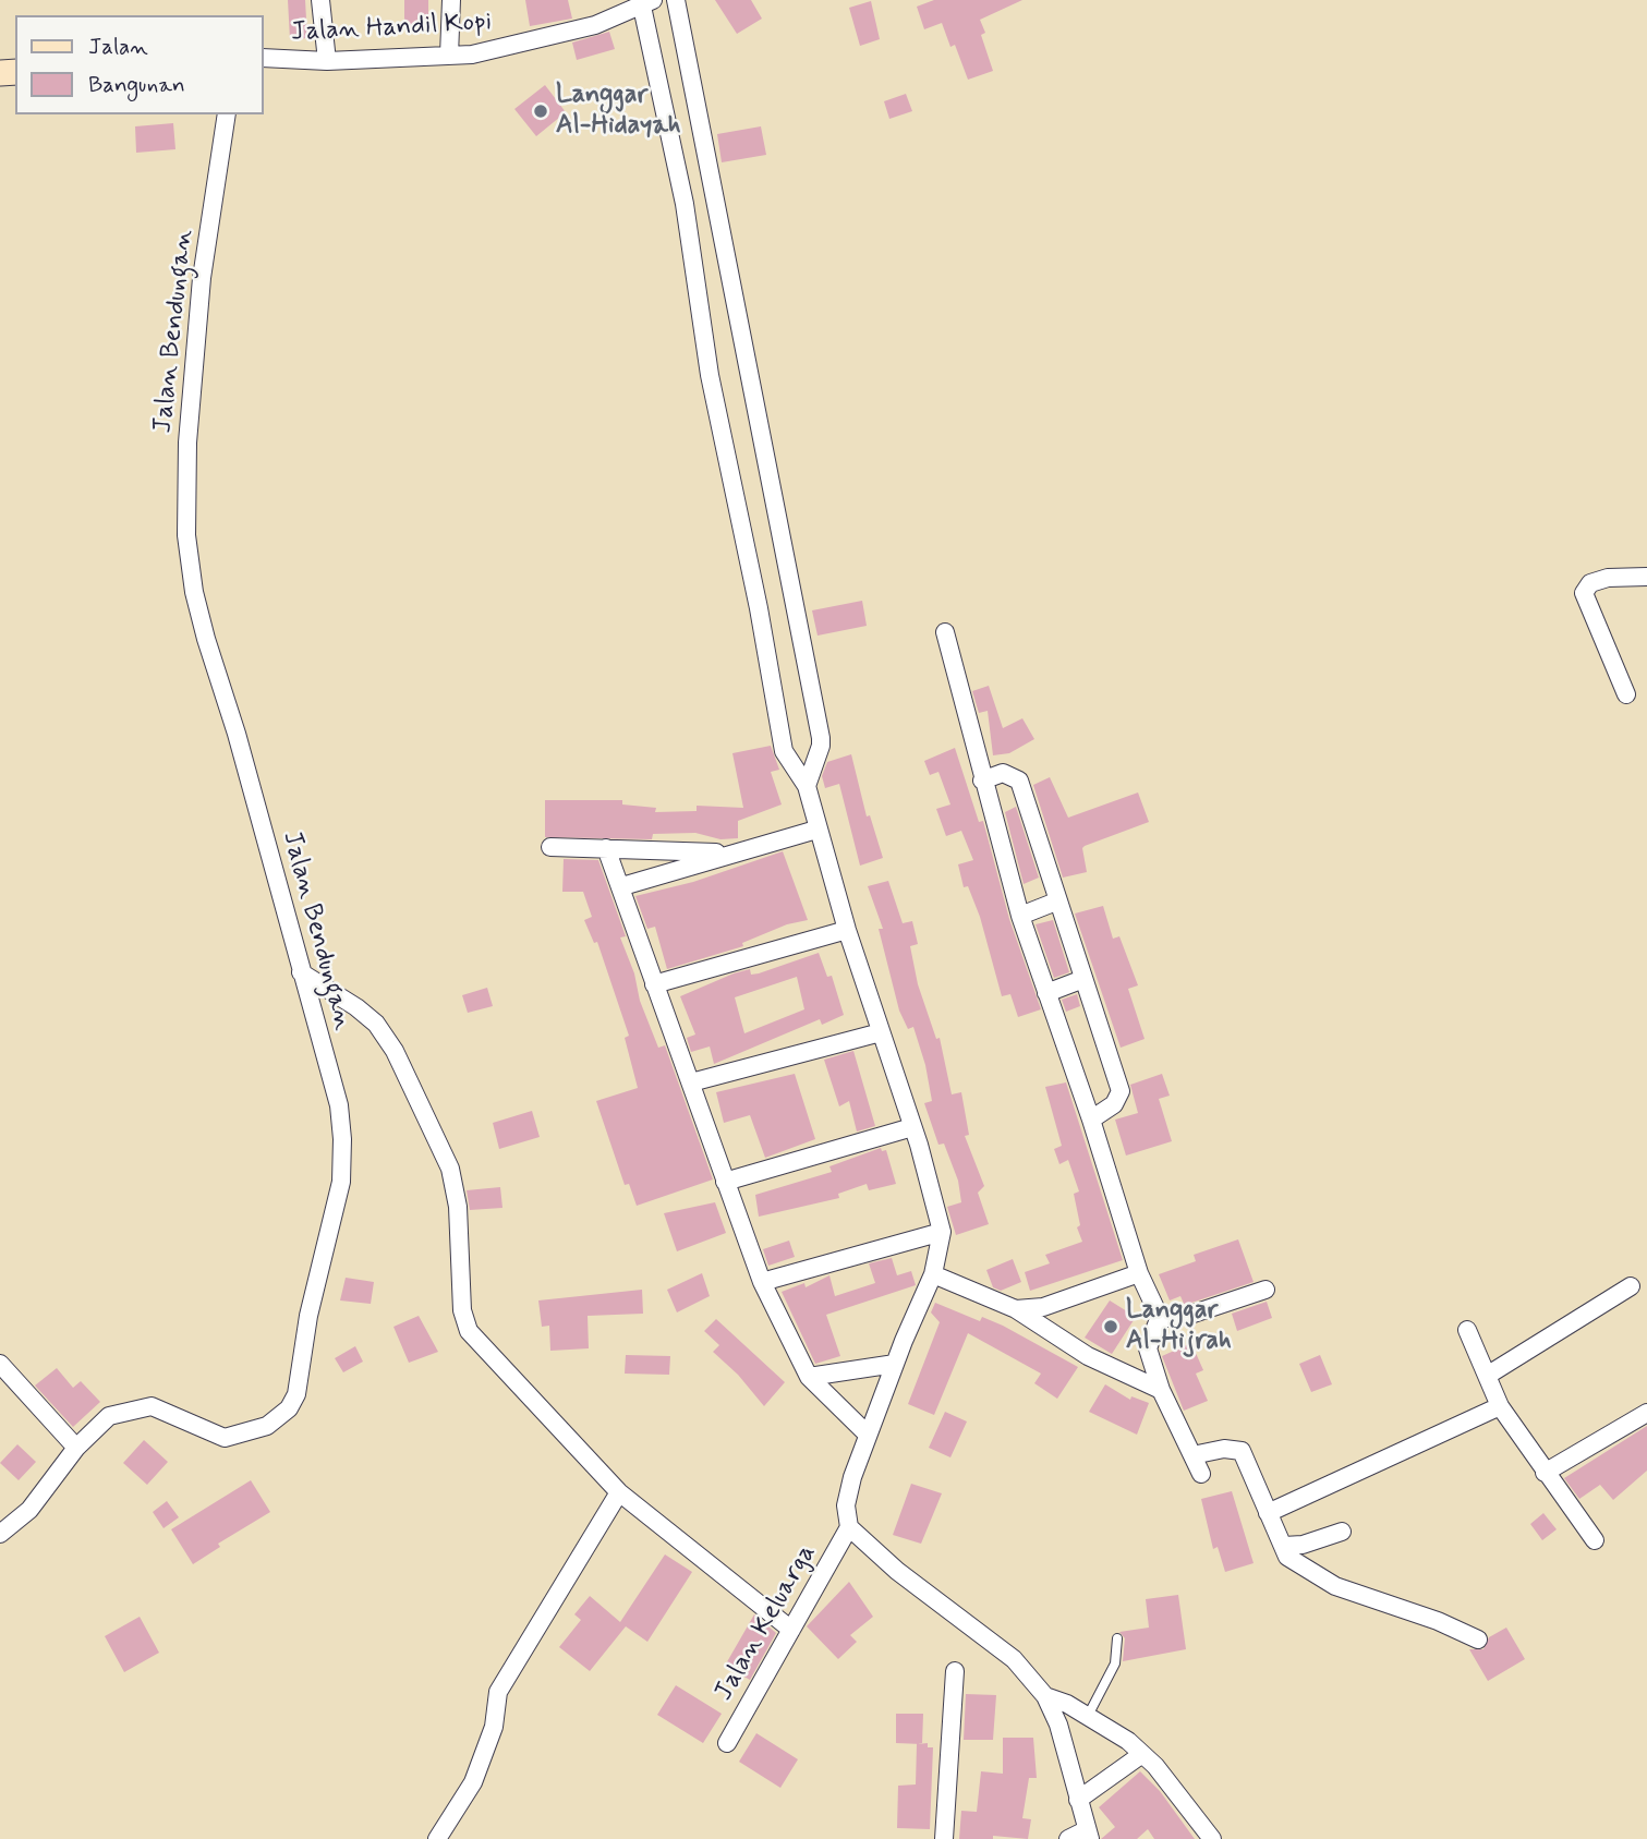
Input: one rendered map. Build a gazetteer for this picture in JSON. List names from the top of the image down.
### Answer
{
  "streets": {
    "street": ["Jalan Handil Kopi", "Jalan Bendungan", "Jalan Keluarga"]
  },
  "places": ["Langgar Al-Hidayah", "Langgar Al-Hijrah"],
  "legend": ["Jalan", "Bangunan"]
}
